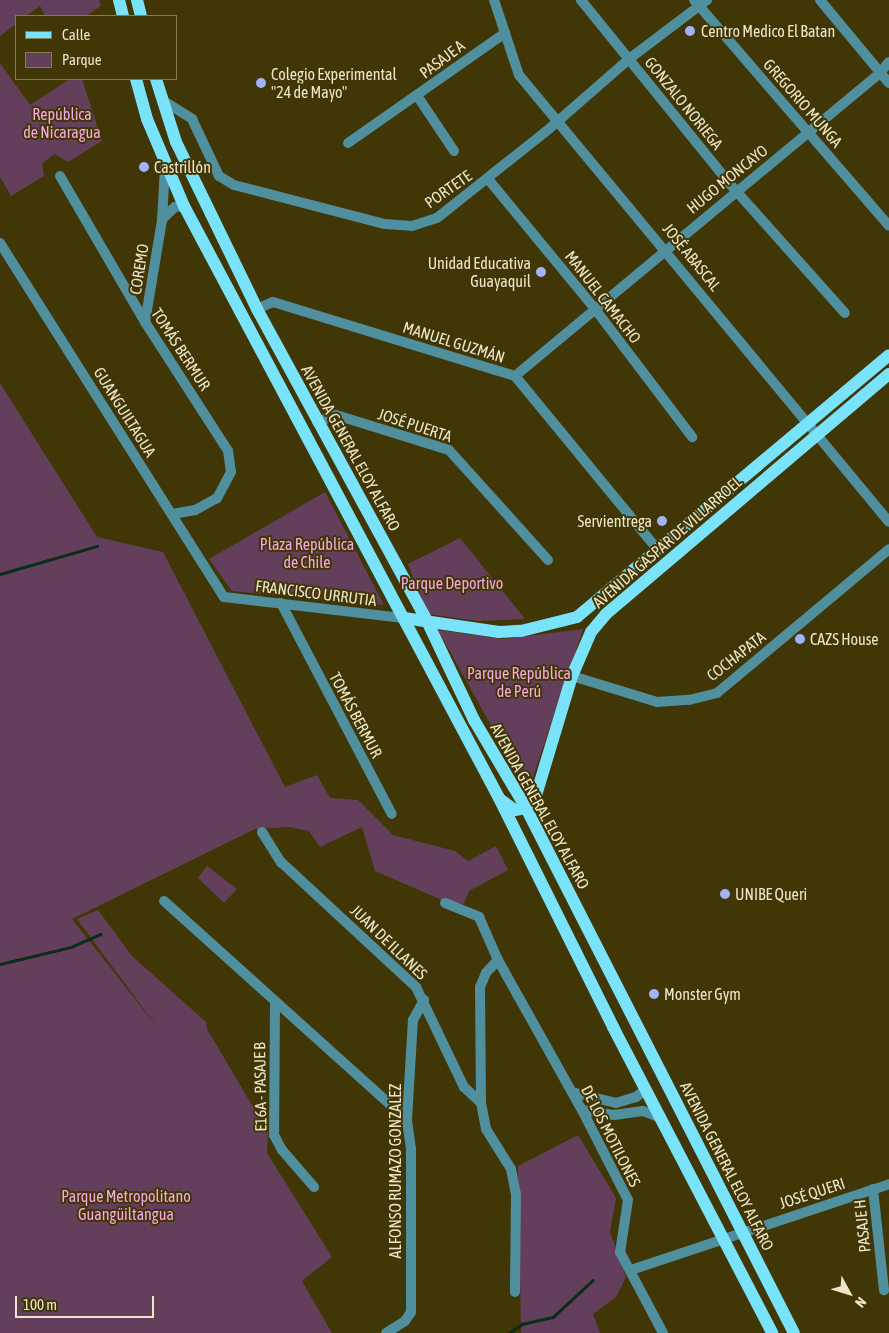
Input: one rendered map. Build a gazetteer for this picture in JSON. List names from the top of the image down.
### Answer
{
  "streets": {
    "main road": ["AVENIDA GENERAL ELOY ALFARO", "AVENIDA GASPAR DE VILLARROEL"],
    "street": [
      "PASAJE A",
      "GONZALO NORIEGA",
      "GREGORIO MUNGA",
      "HUGO MONCAYO",
      "PORTETE",
      "JOSÉ ABASCAL",
      "COREMO",
      "MANUEL CAMACHO",
      "MANUEL GUZMÁN",
      "TOMÁS BERMUR",
      "GUANGUILTAGUA",
      "JOSÉ PUERTA",
      "FRANCISCO URRUTIA",
      "COCHAPATA",
      "JUAN DE ILLANES",
      "E16A - PASAJE B",
      "DE LOS MOTILONES",
      "ALFONSO RUMAZO GONZALEZ",
      "JOSÉ QUERI",
      "PASAJE H"
    ]
  },
  "crossings": [
    ["PASAJE A", "JOSÉ ABASCAL"],
    ["GONZALO NORIEGA", "HUGO MONCAYO"],
    ["GONZALO NORIEGA", "PORTETE"],
    ["GREGORIO MUNGA", "HUGO MONCAYO"],
    ["GREGORIO MUNGA", "PORTETE"],
    ["HUGO MONCAYO", "JOSÉ ABASCAL"],
    ["HUGO MONCAYO", "MANUEL CAMACHO"],
    ["HUGO MONCAYO", "MANUEL GUZMÁN"],
    ["PORTETE", "JOSÉ ABASCAL"],
    ["PORTETE", "MANUEL CAMACHO"],
    ["PORTETE", "AVENIDA GENERAL ELOY ALFARO"],
    ["JOSÉ ABASCAL", "AVENIDA GASPAR DE VILLARROEL"],
    ["COREMO", "TOMÁS BERMUR"],
    ["COREMO", "AVENIDA GENERAL ELOY ALFARO"],
    ["MANUEL GUZMÁN", "AVENIDA GENERAL ELOY ALFARO"],
    ["MANUEL GUZMÁN", "AVENIDA GASPAR DE VILLARROEL"],
    ["TOMÁS BERMUR", "GUANGUILTAGUA"],
    ["TOMÁS BERMUR", "FRANCISCO URRUTIA"],
    ["GUANGUILTAGUA", "FRANCISCO URRUTIA"],
    ["JOSÉ PUERTA", "AVENIDA GENERAL ELOY ALFARO"],
    ["AVENIDA GENERAL ELOY ALFARO", "AVENIDA GASPAR DE VILLARROEL"],
    ["AVENIDA GENERAL ELOY ALFARO", "FRANCISCO URRUTIA"],
    ["AVENIDA GENERAL ELOY ALFARO", "JOSÉ QUERI"],
    ["AVENIDA GASPAR DE VILLARROEL", "FRANCISCO URRUTIA"],
    ["AVENIDA GASPAR DE VILLARROEL", "COCHAPATA"],
    ["JUAN DE ILLANES", "ALFONSO RUMAZO GONZALEZ"],
    ["DE LOS MOTILONES", "JOSÉ QUERI"],
    ["JOSÉ QUERI", "PASAJE H"]
  ],
  "parks": [
    "República de Nicaragua",
    "Plaza República de Chile",
    "Parque Deportivo",
    "Parque República de Perú",
    "Parque Metropolitano Guangüiltangua"
  ],
  "places": [
    "Centro Medico El Batan",
    "Colegio Experimental \"24 de Mayo\"",
    "Castrillón",
    "Unidad Educativa Guayaquil",
    "Servientrega",
    "CAZS House",
    "UNIBE Queri",
    "Monster Gym"
  ],
  "legend": ["Calle", "Parque"],
  "scale_bar": "100 m",
  "north": "bottom right"
}
